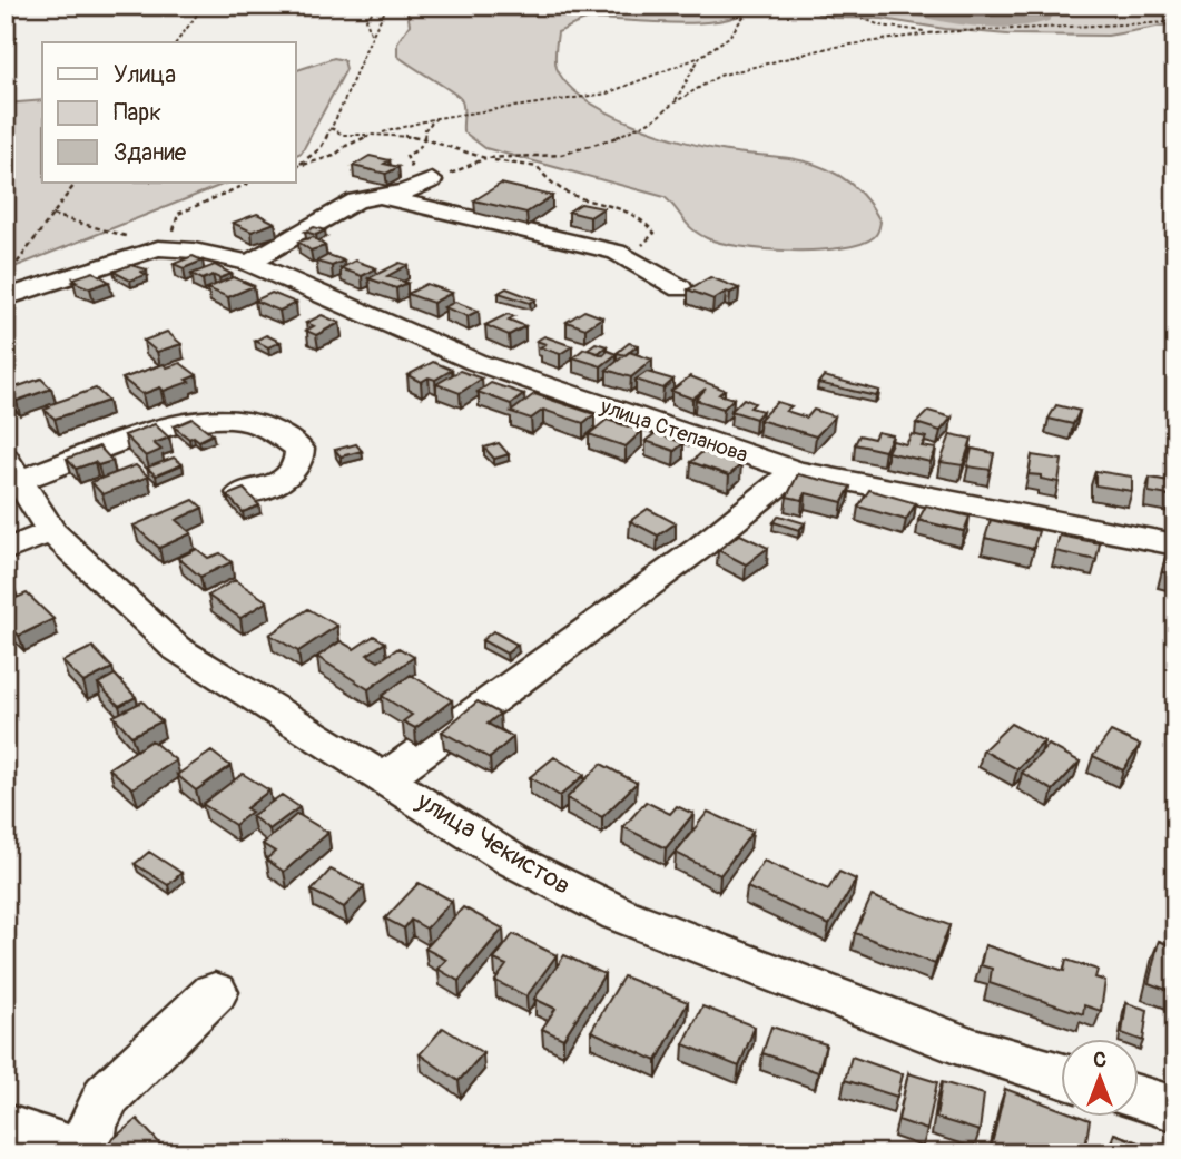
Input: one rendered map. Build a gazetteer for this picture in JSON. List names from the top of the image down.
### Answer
{
  "streets": {
    "street": ["улица Степанова", "улица Чекистов"]
  },
  "legend": ["Улица", "Парк", "Здание"],
  "north": "top"
}
